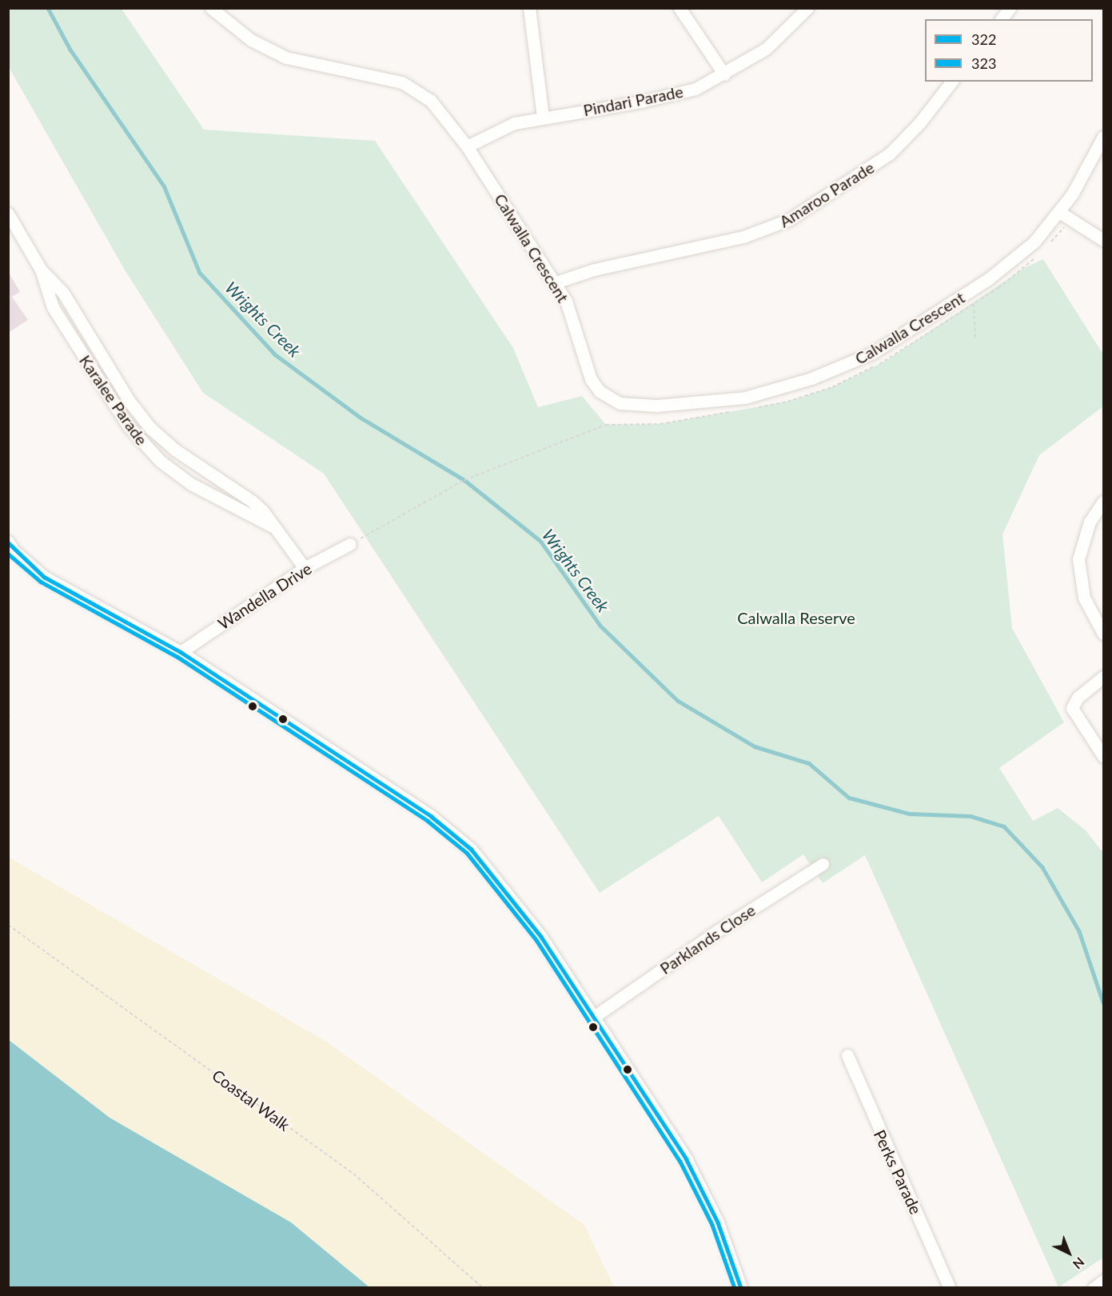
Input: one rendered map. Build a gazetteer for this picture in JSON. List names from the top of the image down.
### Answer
{
  "streets": {
    "street": [
      "Pindari Parade",
      "Amaroo Parade",
      "Calwalla Crescent",
      "Karalee Parade",
      "Wandella Drive",
      "Parklands Close",
      "Perks Parade"
    ],
    "path": ["Coastal Walk"]
  },
  "crossings": [
    ["Pindari Parade", "Calwalla Crescent"],
    ["Amaroo Parade", "Calwalla Crescent"],
    ["Karalee Parade", "Wandella Drive"]
  ],
  "water": ["Wrights Creek"],
  "parks": ["Calwalla Reserve"],
  "lines": ["transit line 322", "transit line 323"],
  "legend": ["322", "323"],
  "north": "bottom right"
}
